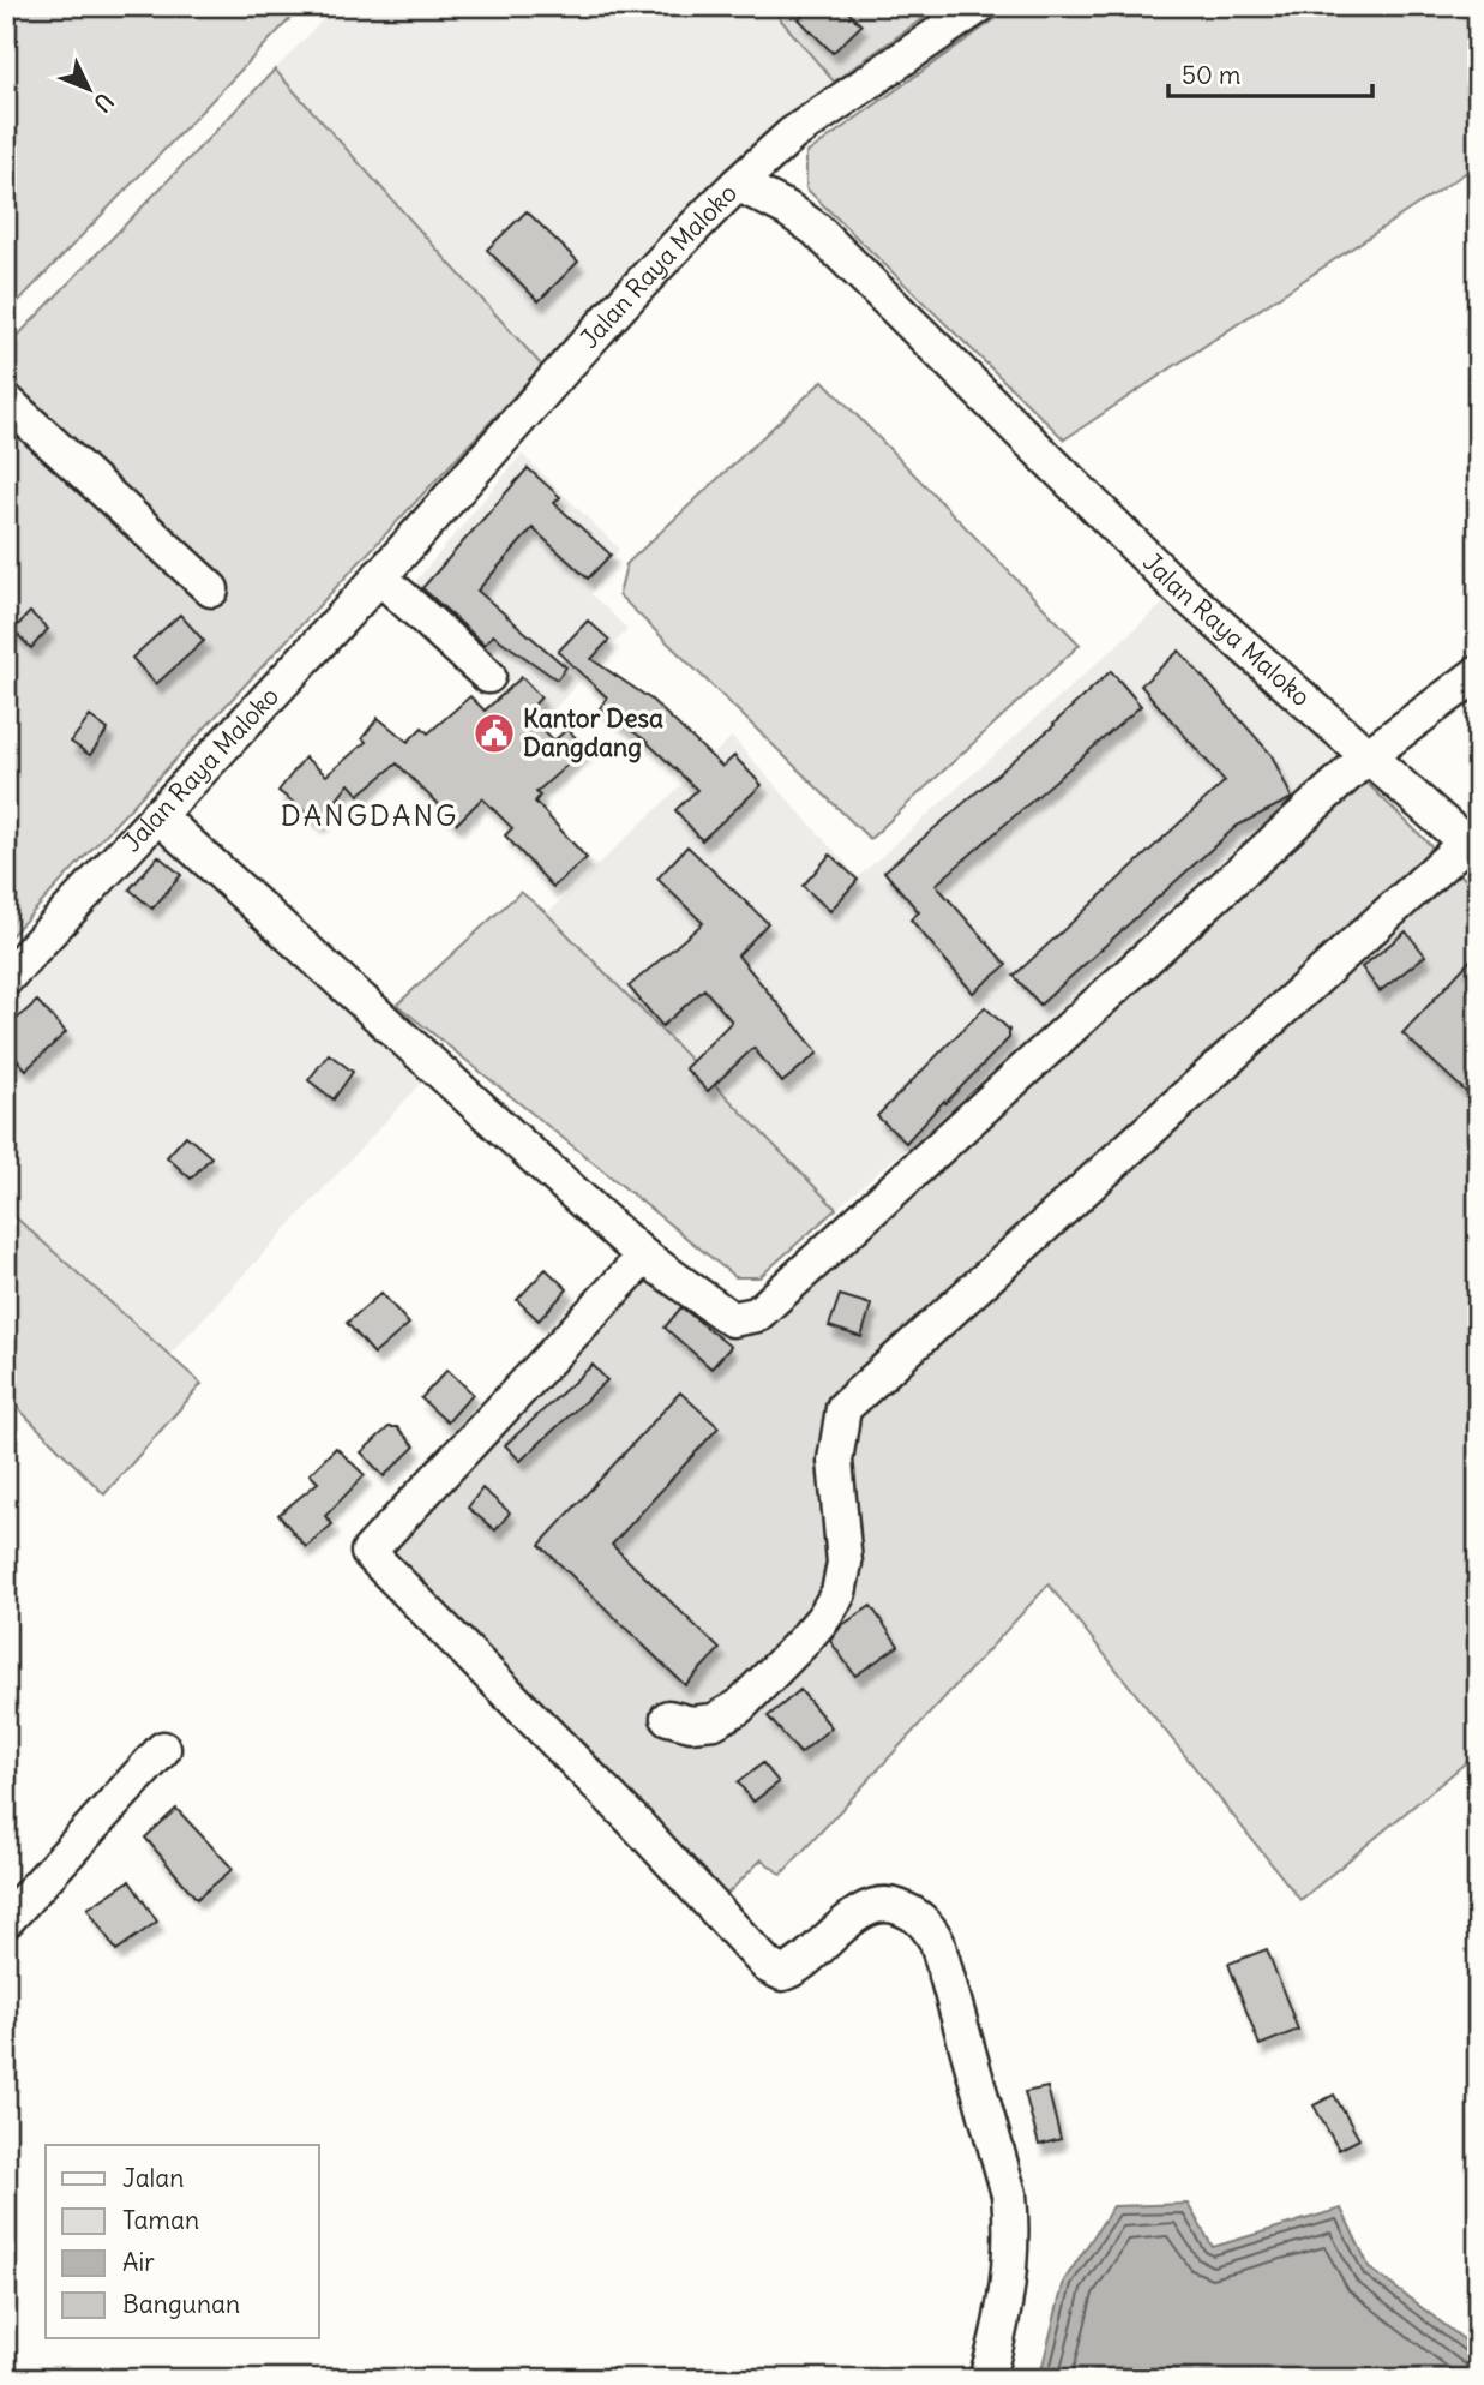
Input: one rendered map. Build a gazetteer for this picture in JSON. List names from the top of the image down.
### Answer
{
  "streets": {
    "street": ["Jalan Raya Maloko"]
  },
  "districts": ["DANGDANG"],
  "places": {
    "public building": ["Kantor Desa Dangdang"]
  },
  "legend": [
    "Jalan",
    "Taman",
    "Air",
    "Bangunan"
  ],
  "scale_bar": "50 m",
  "north": "bottom right"
}
